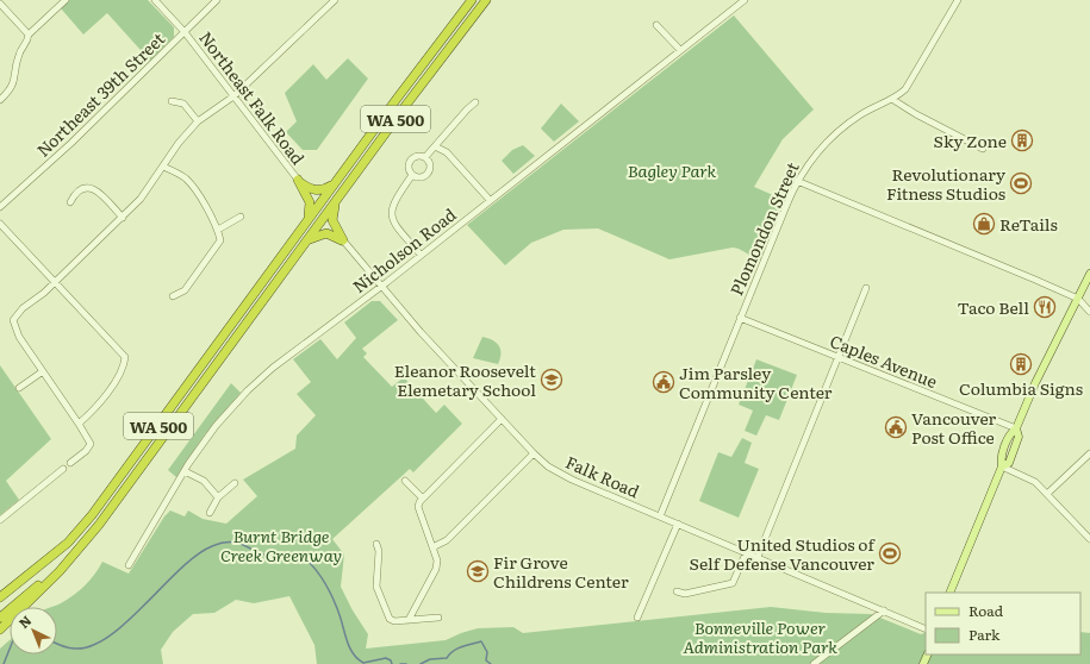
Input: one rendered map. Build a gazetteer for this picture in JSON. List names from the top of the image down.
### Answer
{
  "streets": {
    "highway": ["WA 500"],
    "street": [
      "Northeast 39th Street",
      "Northeast Falk Road",
      "Plomondon Street",
      "Nicholson Road",
      "Caples Avenue",
      "Falk Road"
    ]
  },
  "crossings": [
    ["Northeast 39th Street", "Northeast Falk Road"],
    ["Plomondon Street", "Caples Avenue"],
    ["Plomondon Street", "Falk Road"],
    ["Nicholson Road", "Falk Road"]
  ],
  "parks": ["Bagley Park", "Burnt Bridge Creek Greenway", "Bonneville Power Administration Park"],
  "places": {
    "building": ["Sky Zone", "Columbia Signs"],
    "sports": ["Revolutionary Fitness Studios", "United Studios of Self Defense Vancouver"],
    "shop": ["ReTails"],
    "restaurant": ["Taco Bell"],
    "school or university": ["Eleanor Roosevelt Elemetary School", "Fir Grove Childrens Center"],
    "public building": ["Jim Parsley Community Center", "Vancouver Post Office"]
  },
  "legend": ["Road", "Park"],
  "north": "top left"
}
